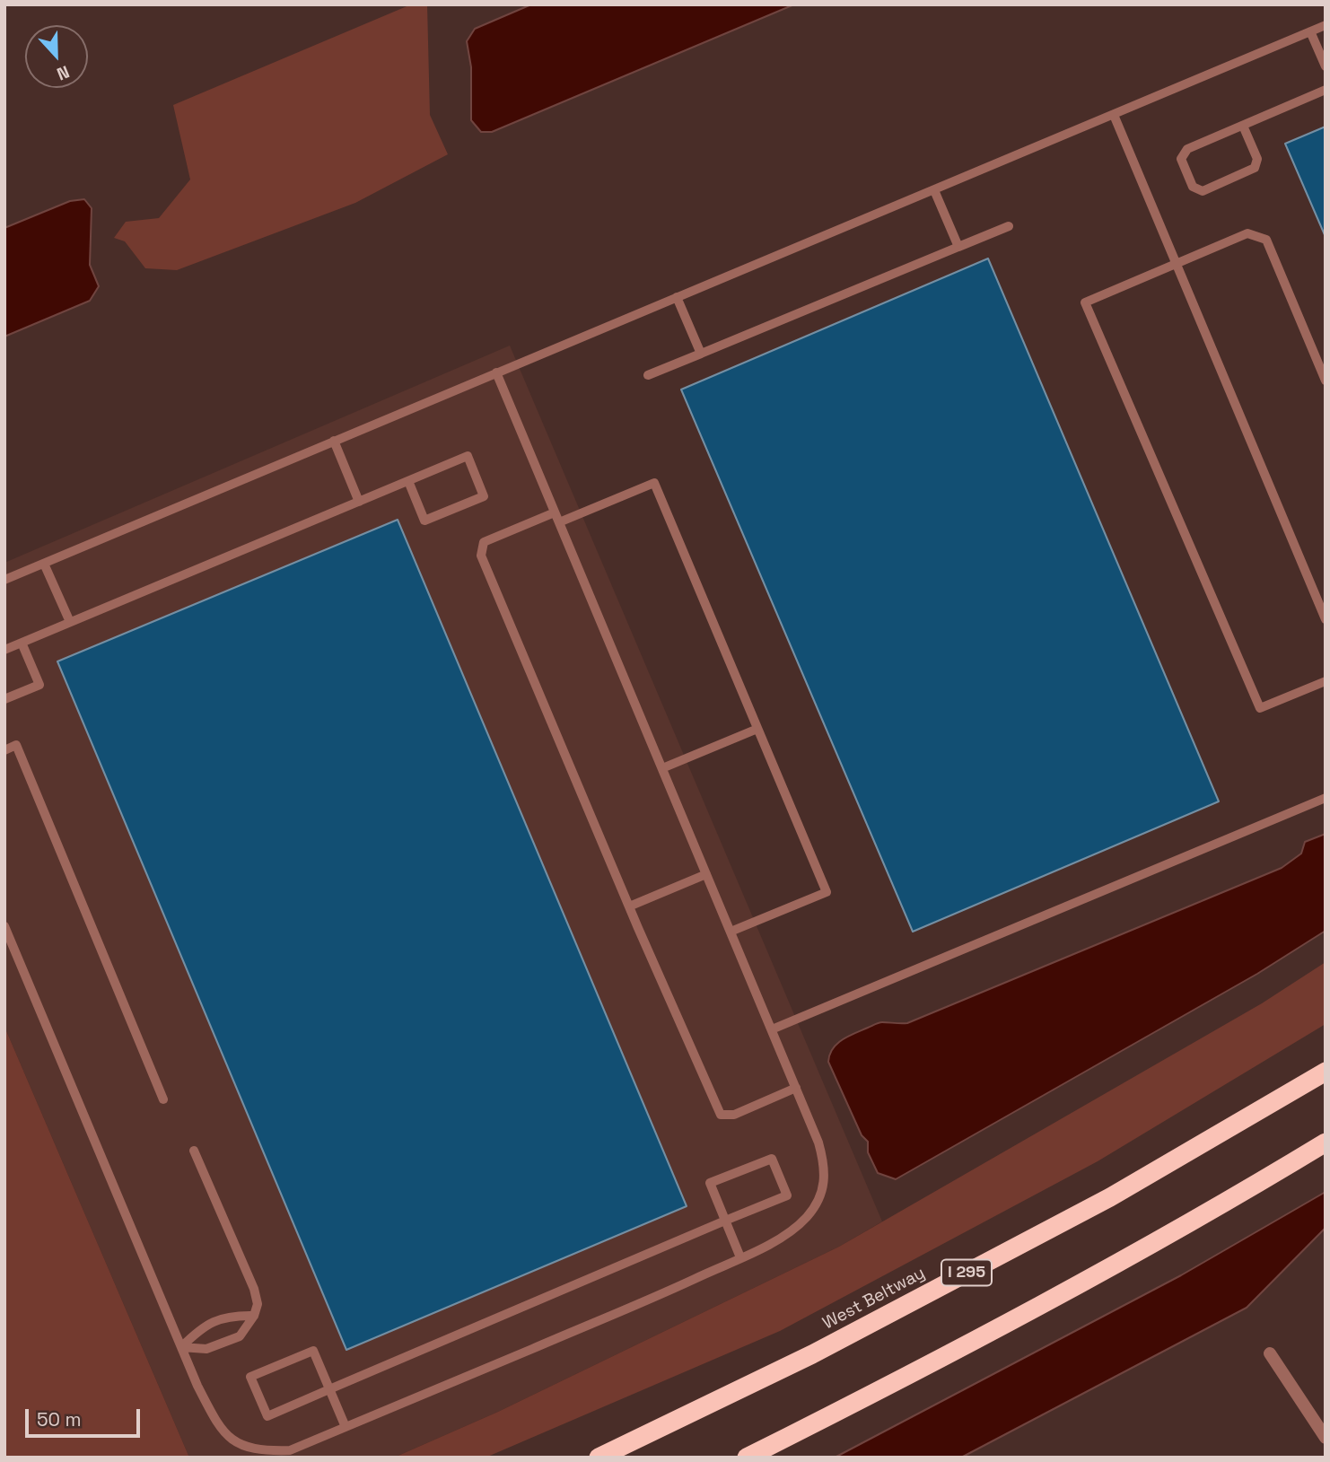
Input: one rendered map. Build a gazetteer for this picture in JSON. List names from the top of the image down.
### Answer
{
  "streets": {
    "highway": ["I 295", "West Beltway"]
  },
  "scale_bar": "50 m",
  "north": "bottom"
}
